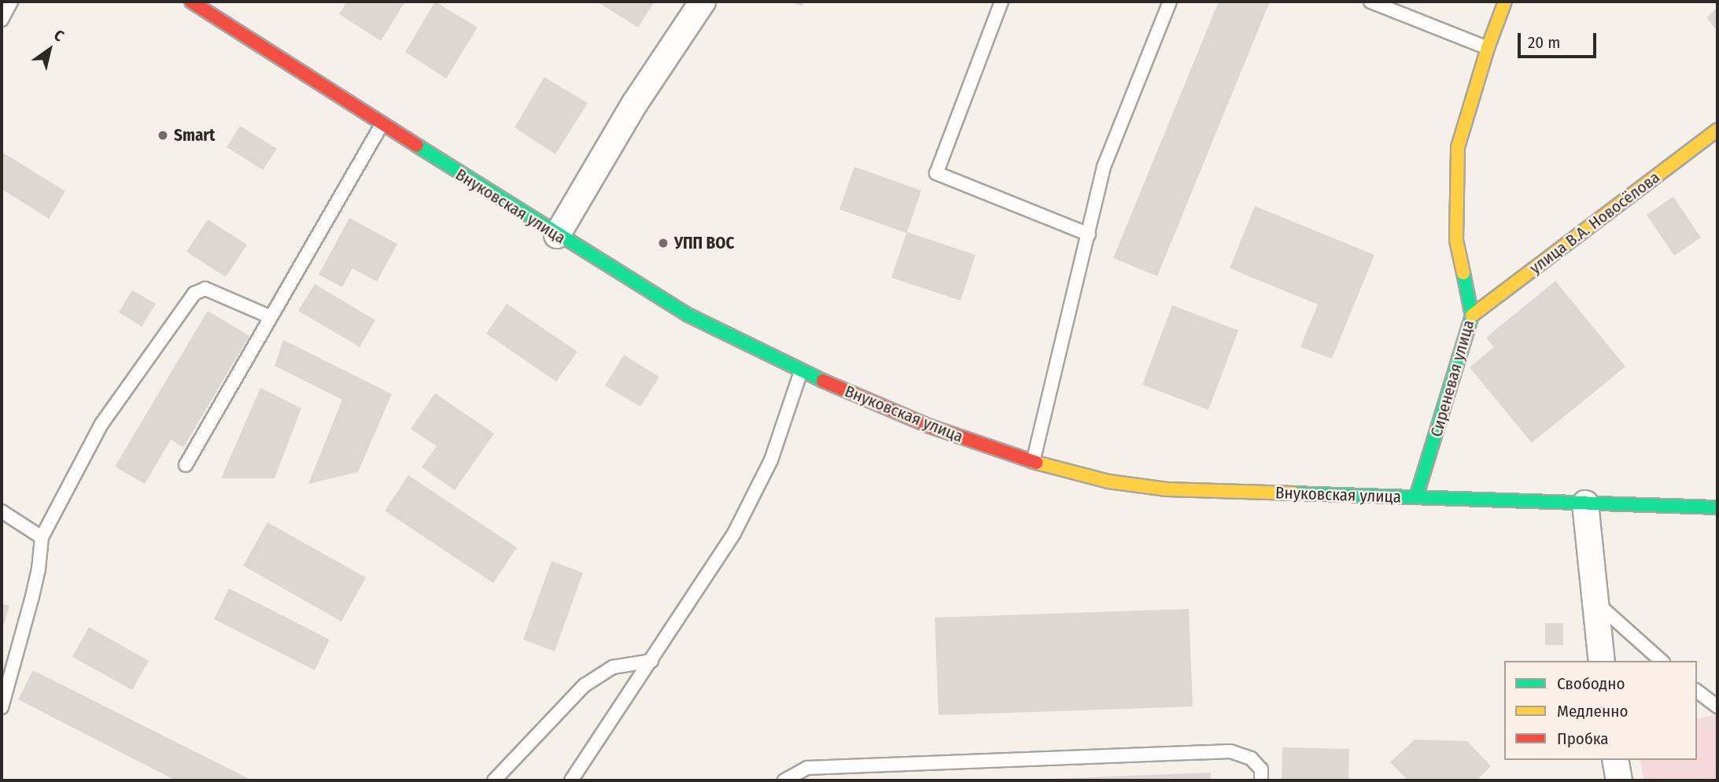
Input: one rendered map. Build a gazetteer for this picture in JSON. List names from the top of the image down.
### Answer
{
  "streets": {
    "main road": ["Внуковская улица", "улица В.А. Новосёлова", "Сиреневая улица"]
  },
  "crossings": [
    ["Внуковская улица", "Сиреневая улица"],
    ["улица В.А. Новосёлова", "Сиреневая улица"]
  ],
  "places": ["Smart", "УПП ВОС"],
  "legend": ["Свободно", "Медленно", "Пробка"],
  "scale_bar": "20 m",
  "north": "top right"
}
